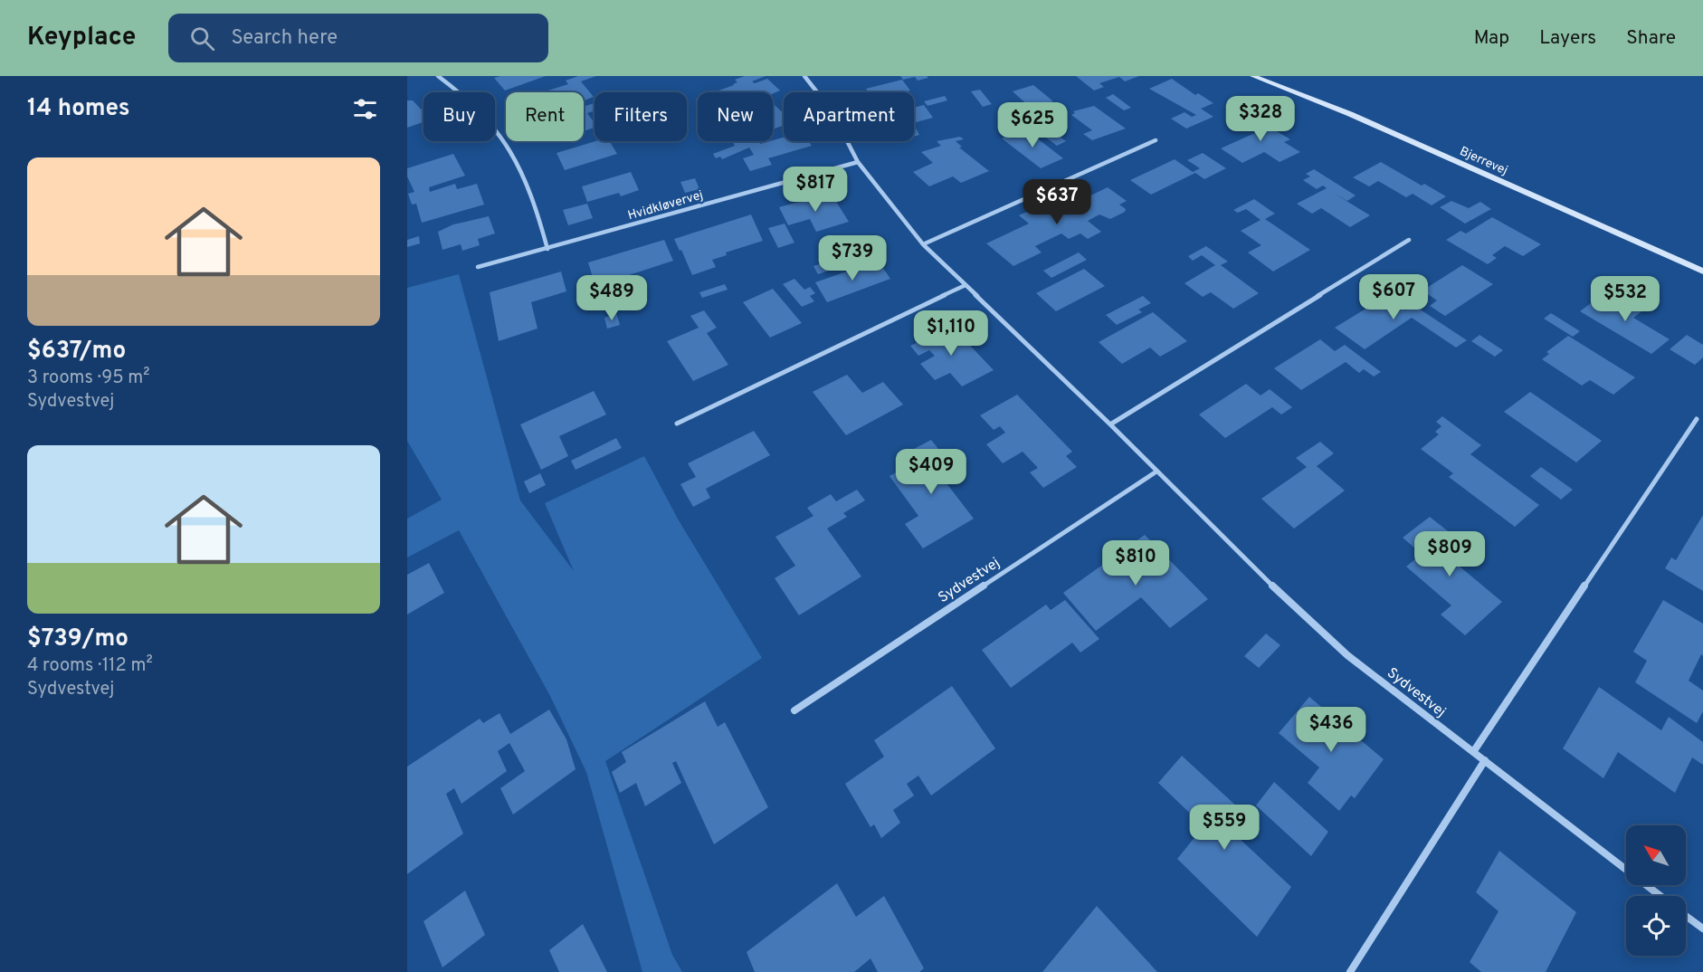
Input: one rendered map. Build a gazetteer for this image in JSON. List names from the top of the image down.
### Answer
{
  "streets": {
    "street": ["Bjerrevej", "Hvidkløvervej", "Sydvestvej"]
  },
  "crossings": [
    ["Hvidkløvervej", "Sydvestvej"]
  ],
  "north": "top left",
  "page": {
    "header": "Keyplace",
    "search": "Search here",
    "nav": ["Map", "Layers", "Share"],
    "heading": "14 homes",
    "chip": [
      "Buy",
      "Rent",
      "Filters",
      "New",
      "Apartment"
    ],
    "price": [
      "$328",
      "$625",
      "$817",
      "$637",
      "$739",
      "$607",
      "$489",
      "$532",
      "$1,110",
      "$409",
      "$809",
      "$810",
      "$436",
      "$559"
    ],
    "list": [
      {
        "name": "$637/mo",
        "note": "3 rooms · 95 m² · Sydvestvej"
      },
      {
        "name": "$739/mo",
        "note": "4 rooms · 112 m² · Sydvestvej"
      }
    ]
  }
}
